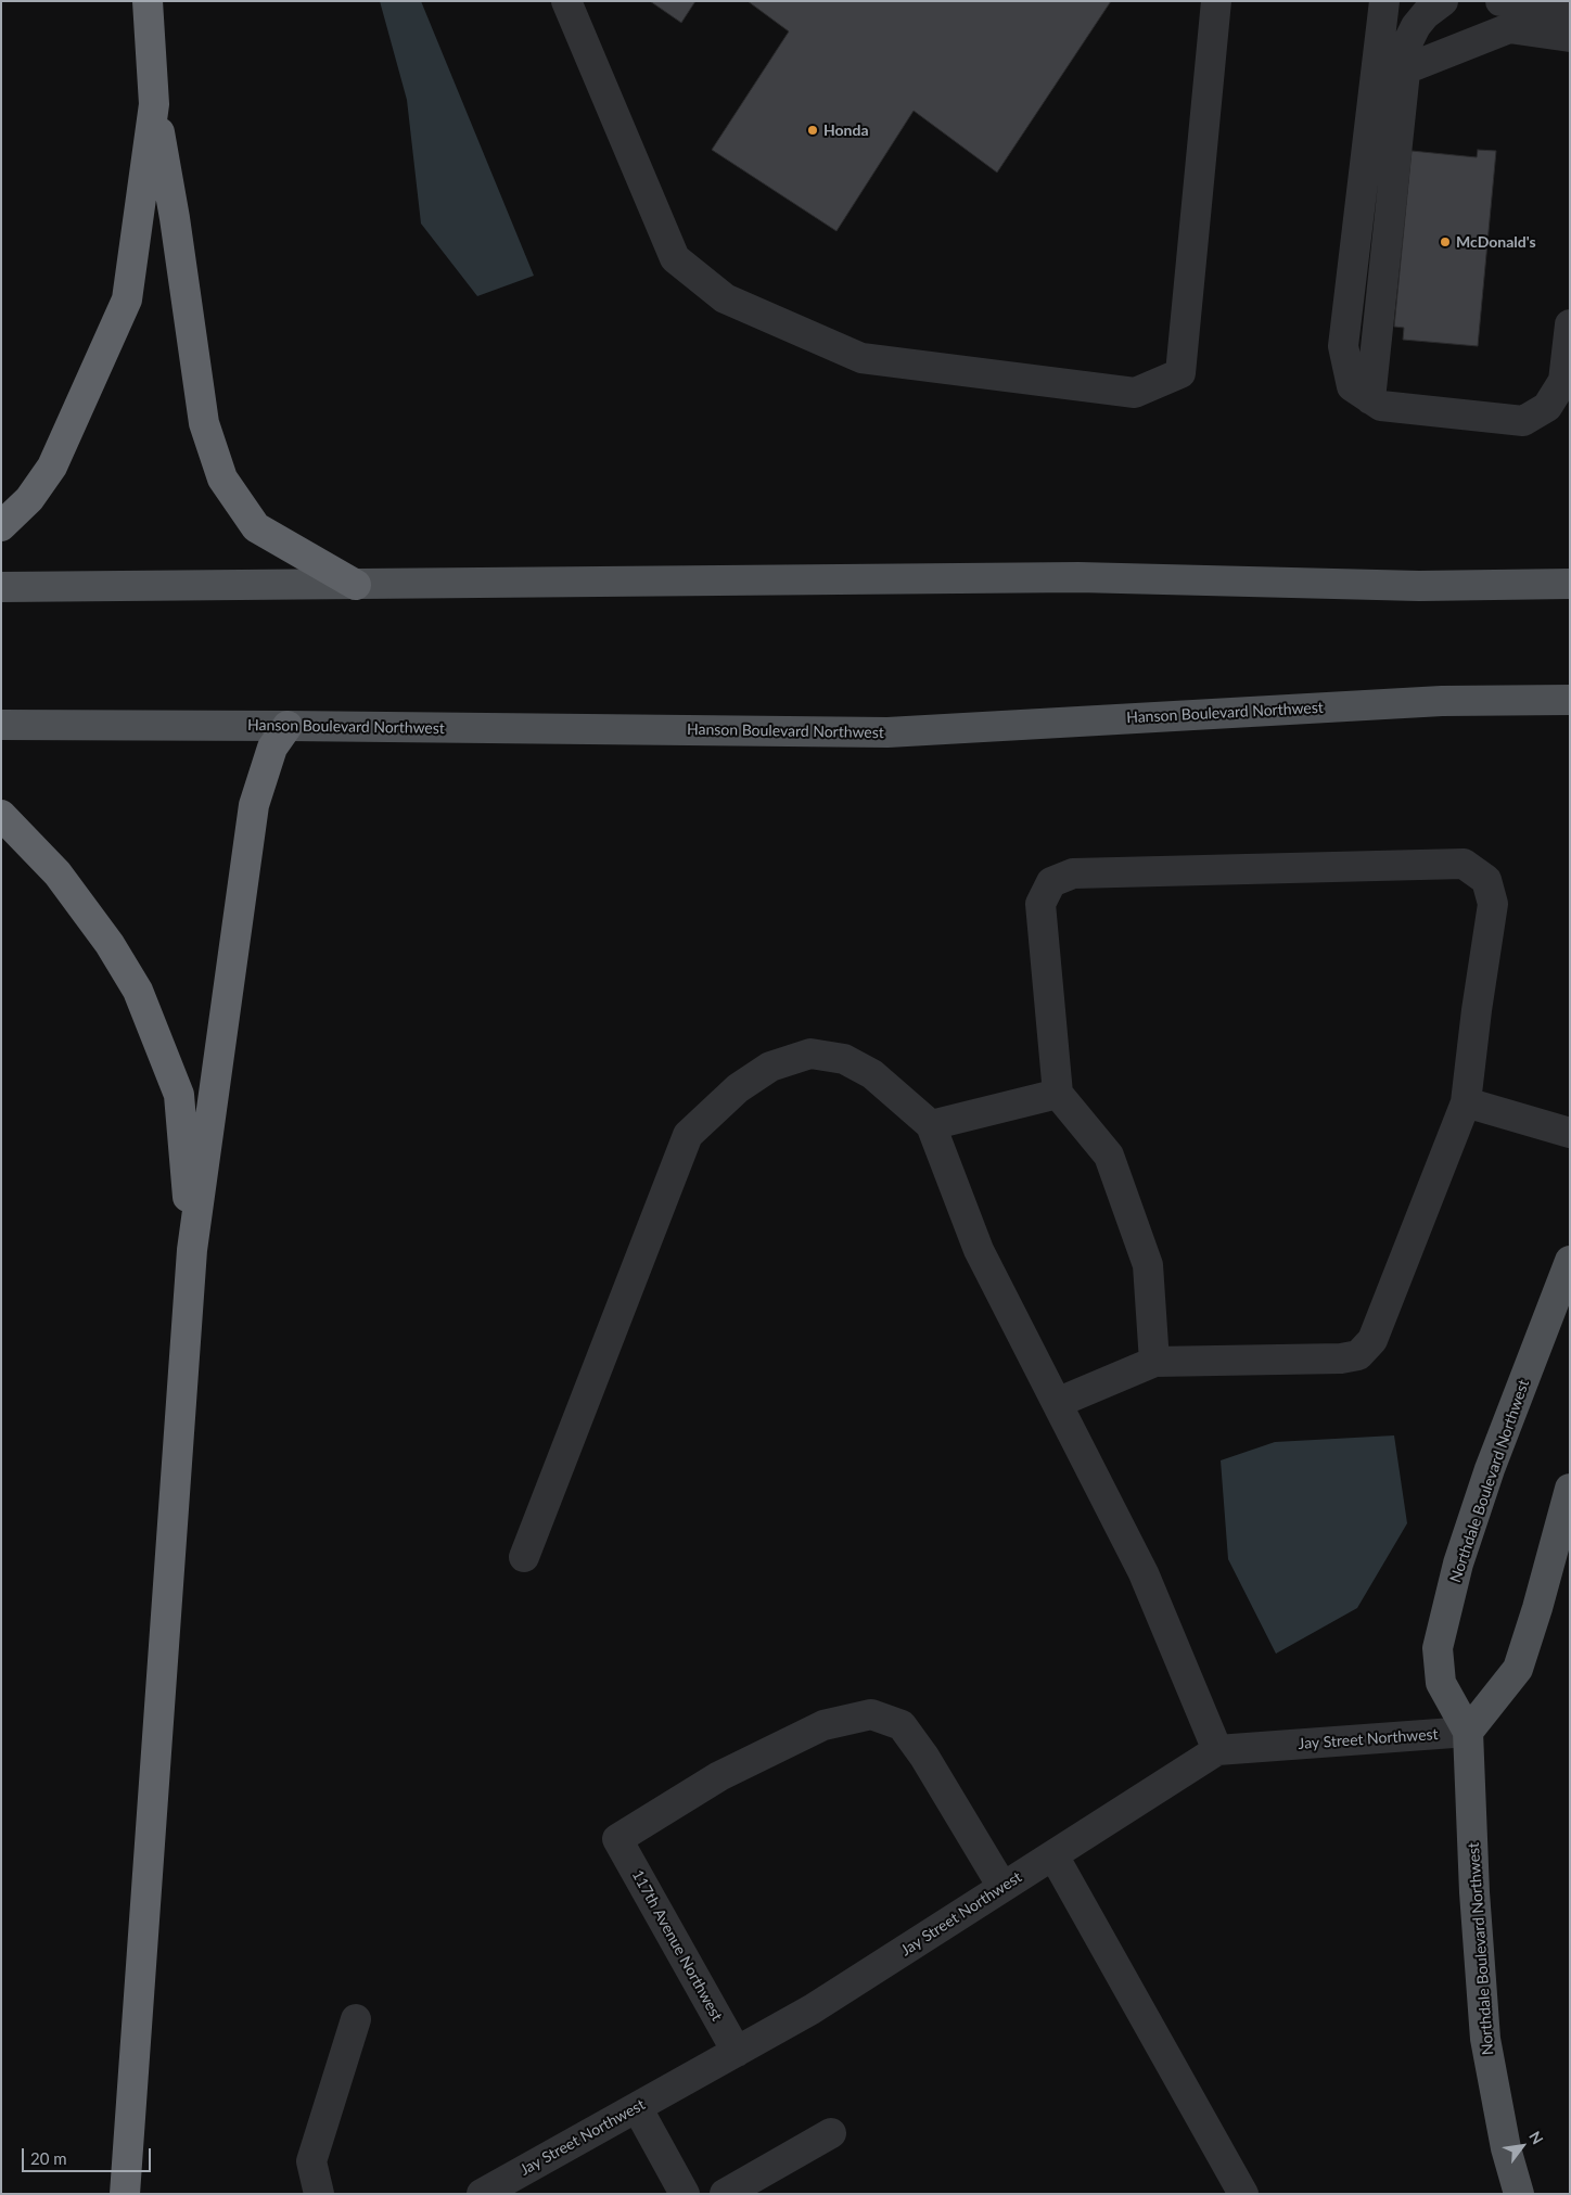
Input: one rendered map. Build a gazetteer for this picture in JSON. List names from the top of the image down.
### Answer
{
  "streets": {
    "main road": ["Hanson Boulevard Northwest", "Northdale Boulevard Northwest"],
    "street": ["Jay Street Northwest", "117th Avenue Northwest"]
  },
  "crossings": [
    ["Northdale Boulevard Northwest", "Jay Street Northwest"],
    ["Jay Street Northwest", "117th Avenue Northwest"]
  ],
  "places": ["Honda", "McDonald's"],
  "scale_bar": "20 m",
  "north": "top right"
}
